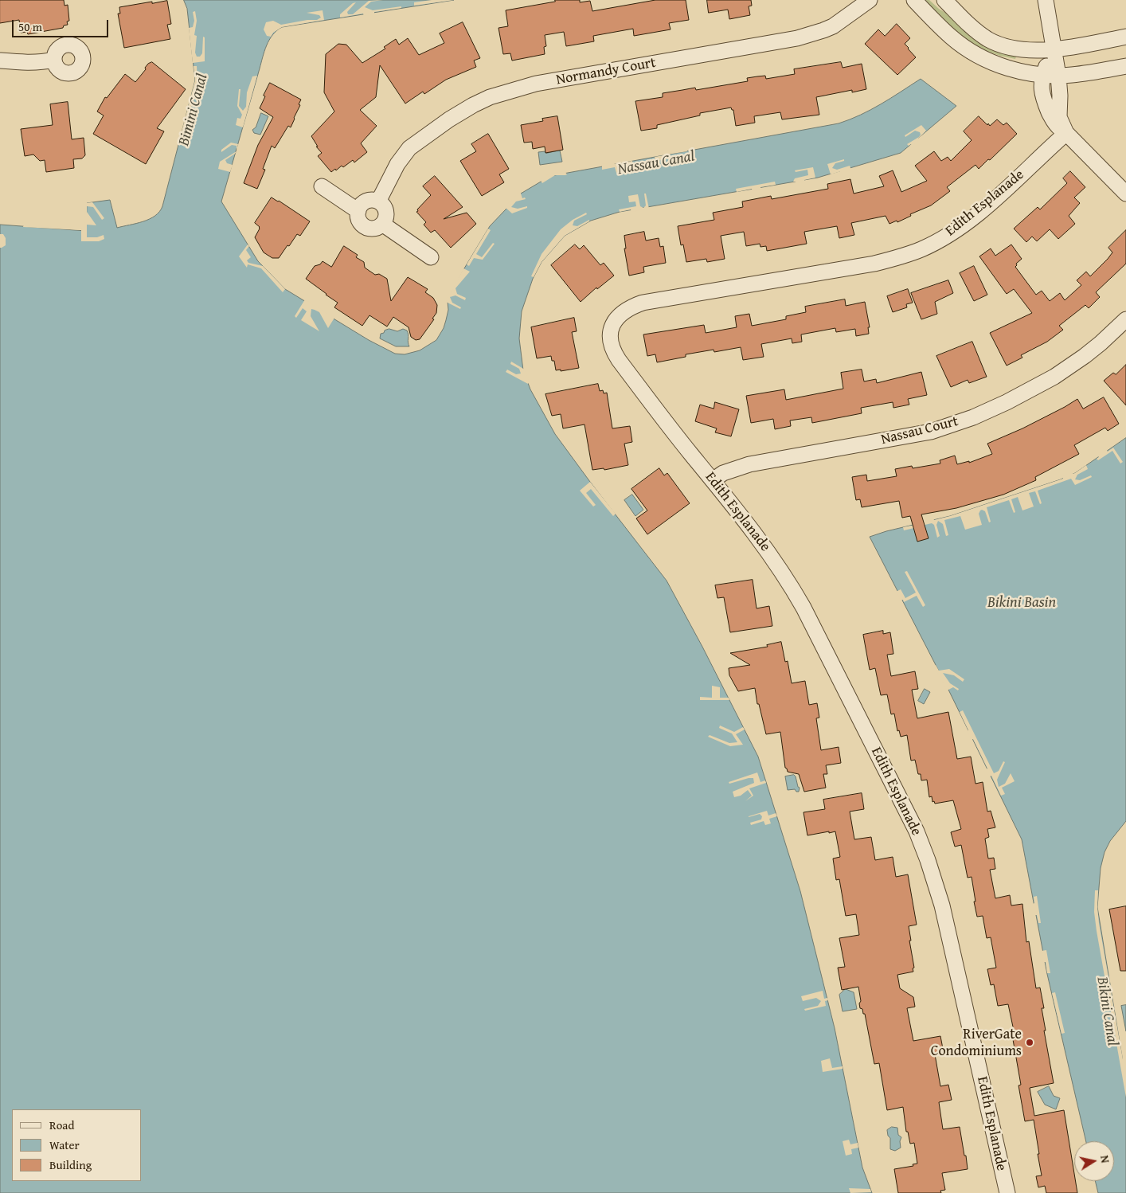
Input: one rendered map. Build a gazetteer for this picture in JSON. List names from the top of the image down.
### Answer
{
  "streets": {
    "street": ["Normandy Court", "Edith Esplanade", "Nassau Court"]
  },
  "crossings": [
    ["Edith Esplanade", "Nassau Court"]
  ],
  "water": [
    "Bimini Canal",
    "Nassau Canal",
    "Bikini Basin",
    "Bikini Canal"
  ],
  "places": ["RiverGate Condominiums"],
  "legend": ["Road", "Water", "Building"],
  "scale_bar": "50 m",
  "north": "right"
}
